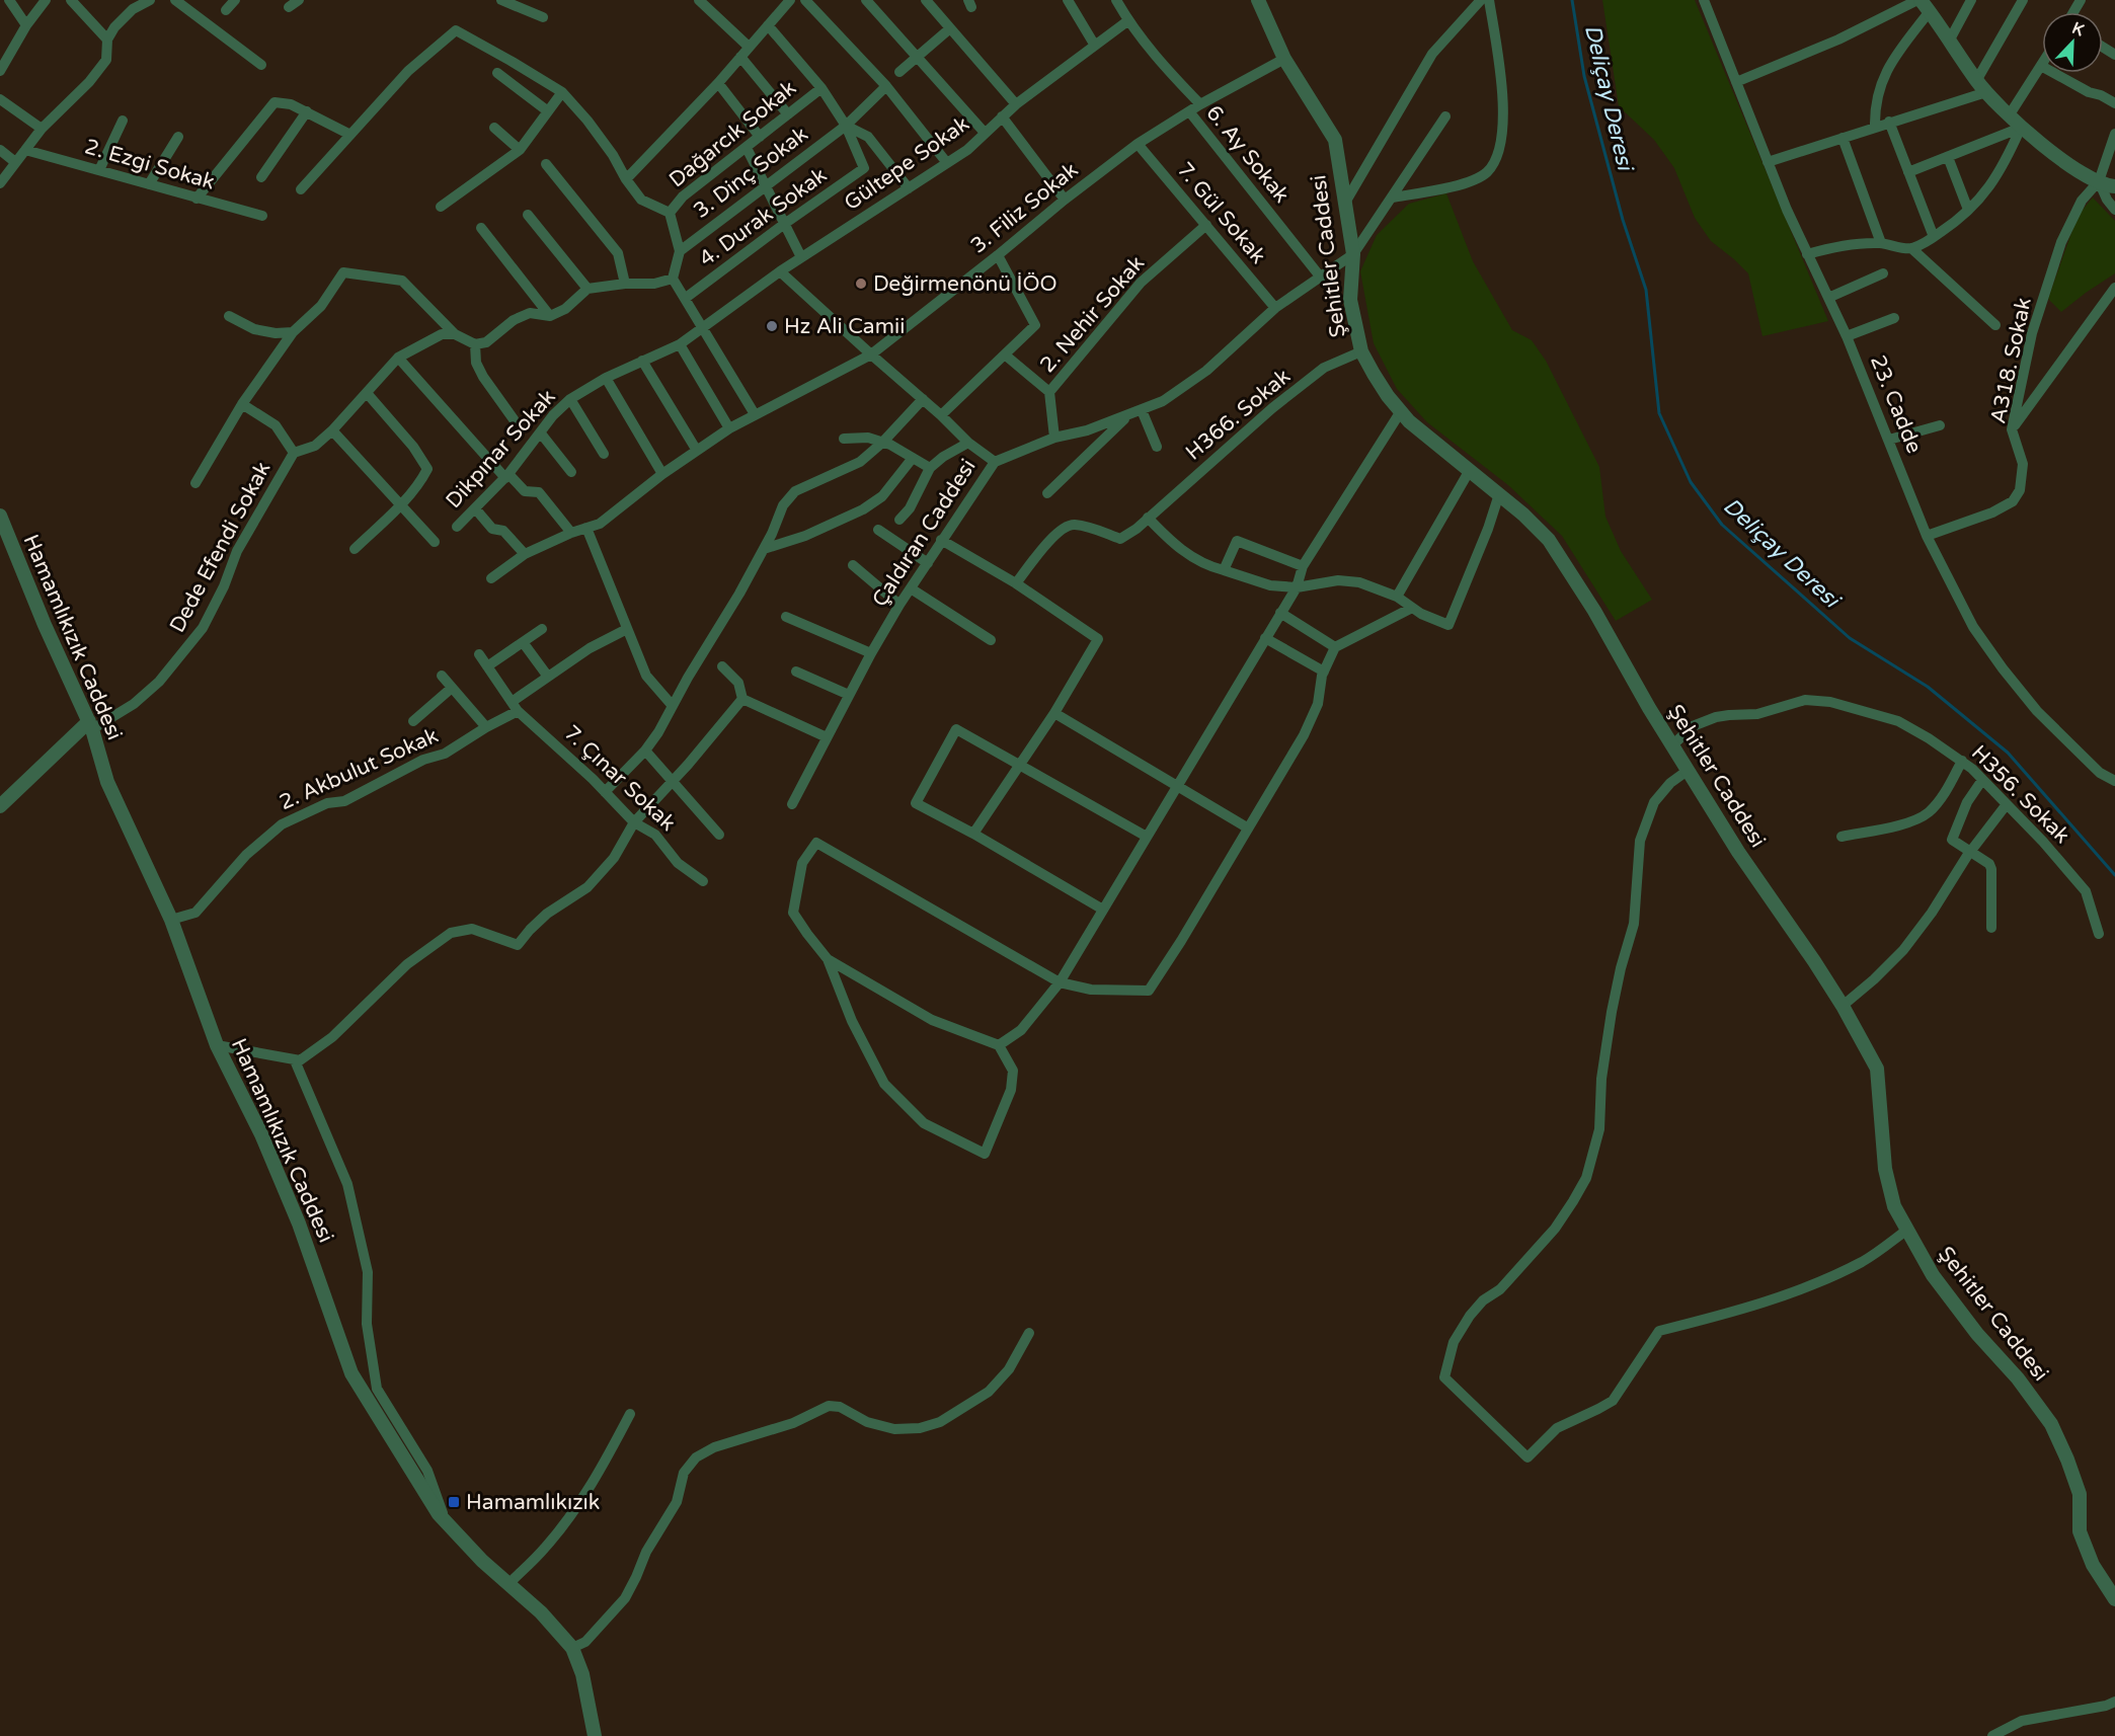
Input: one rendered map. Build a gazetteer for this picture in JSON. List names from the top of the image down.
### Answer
{
  "streets": {
    "street": [
      "Dağarcık Sokak",
      "6. Ay Sokak",
      "Gültepe Sokak",
      "2. Ezgi Sokak",
      "3. Dinç Sokak",
      "3. Filiz Sokak",
      "7. Gül Sokak",
      "4. Durak Sokak",
      "Şehitler Caddesi",
      "2. Nehir Sokak",
      "A318. Sokak",
      "23. Cadde",
      "H366. Sokak",
      "Dikpınar Sokak",
      "Çaldıran Caddesi",
      "Dede Efendi Sokak",
      "Hamamlıkızık Caddesi",
      "2. Akbulut Sokak",
      "7. Çınar Sokak",
      "H356. Sokak"
    ]
  },
  "crossings": [
    ["6. Ay Sokak", "3. Filiz Sokak"],
    ["6. Ay Sokak", "Çaldıran Caddesi"],
    ["Gültepe Sokak", "Dikpınar Sokak"],
    ["3. Dinç Sokak", "4. Durak Sokak"],
    ["3. Filiz Sokak", "7. Gül Sokak"],
    ["3. Filiz Sokak", "Şehitler Caddesi"],
    ["7. Gül Sokak", "2. Nehir Sokak"],
    ["7. Gül Sokak", "Çaldıran Caddesi"],
    ["Şehitler Caddesi", "H366. Sokak"],
    ["Şehitler Caddesi", "Çaldıran Caddesi"],
    ["Şehitler Caddesi", "H356. Sokak"],
    ["A318. Sokak", "23. Cadde"],
    ["Dede Efendi Sokak", "Hamamlıkızık Caddesi"],
    ["Hamamlıkızık Caddesi", "2. Akbulut Sokak"],
    ["2. Akbulut Sokak", "7. Çınar Sokak"]
  ],
  "water": ["Deliçay Deresi"],
  "places": {
    "other": ["Değirmenönü İÖO", "Hz Ali Camii"],
    "transit": ["Hamamlıkızık"]
  },
  "north": "top right"
}
